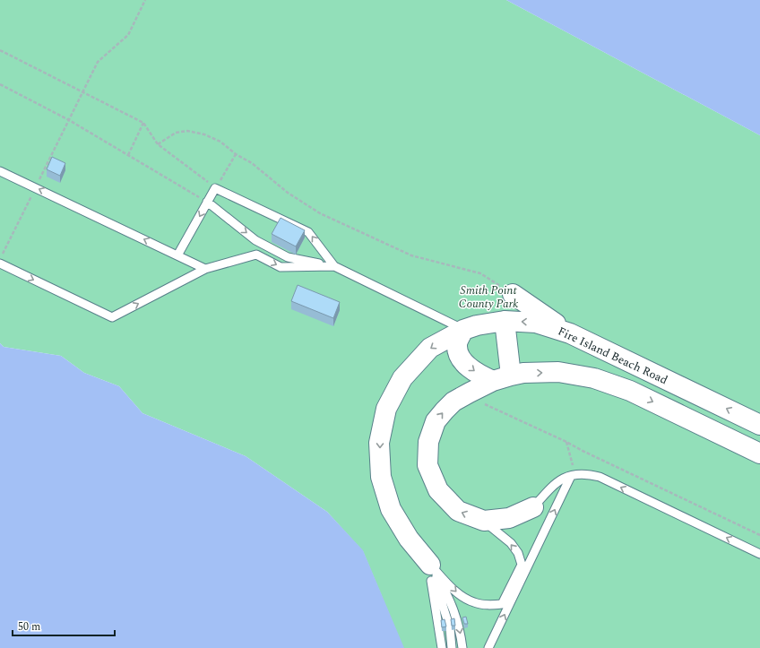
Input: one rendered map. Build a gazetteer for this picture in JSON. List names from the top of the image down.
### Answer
{
  "streets": {
    "street": ["Fire Island Beach Road"]
  },
  "parks": ["Smith Point County Park"],
  "scale_bar": "50 m"
}
